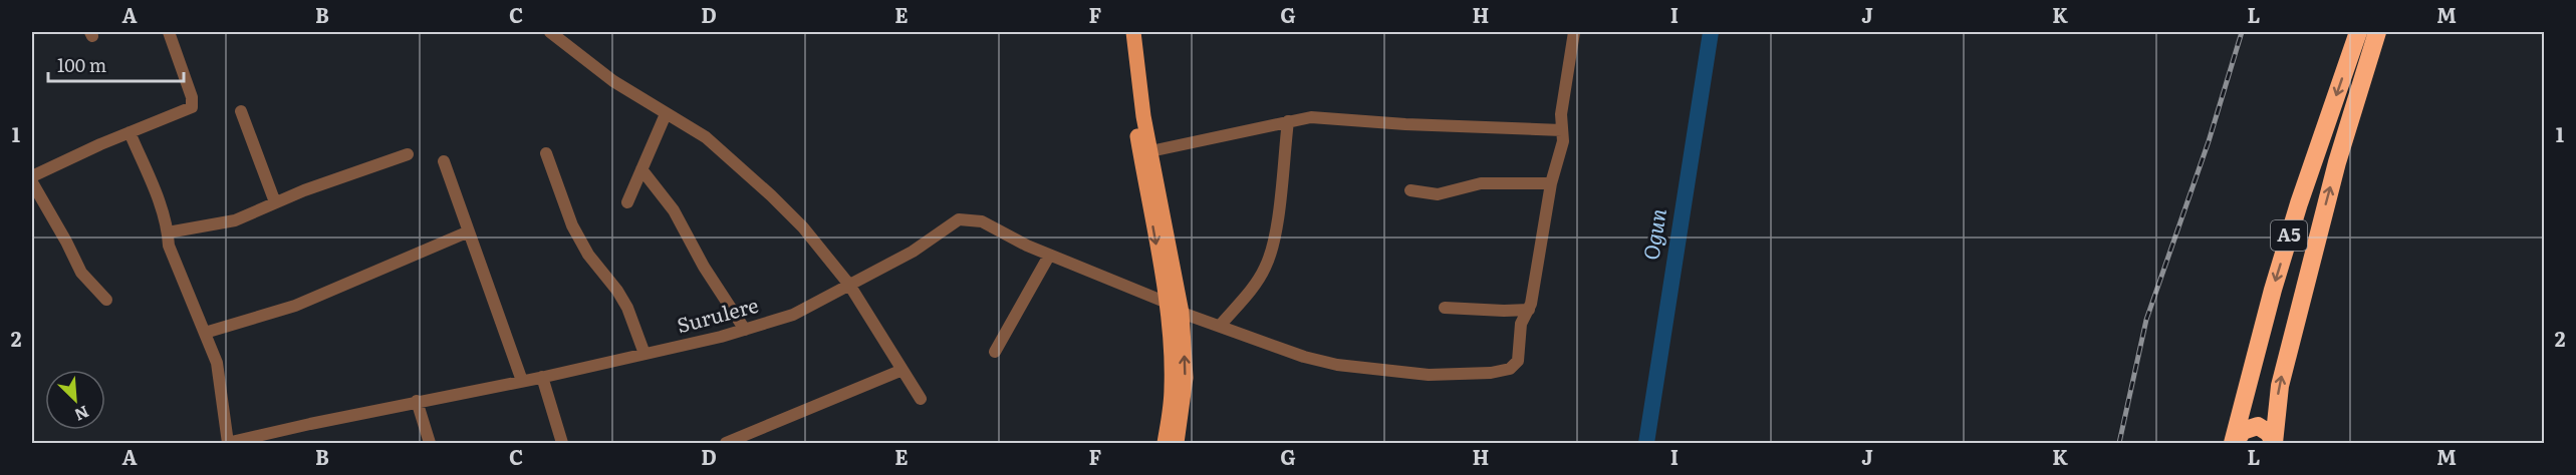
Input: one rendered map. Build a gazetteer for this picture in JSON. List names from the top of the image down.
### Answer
{
  "streets": {
    "highway": ["A5"],
    "street": ["Surulere"]
  },
  "water": ["Ogun"],
  "scale_bar": "100 m",
  "north": "bottom right",
  "grid": {
    "columns": [
      "A",
      "B",
      "C",
      "D",
      "E",
      "F",
      "G",
      "H",
      "I",
      "J",
      "K",
      "L",
      "M"
    ],
    "rows": ["1", "2"]
  }
}
